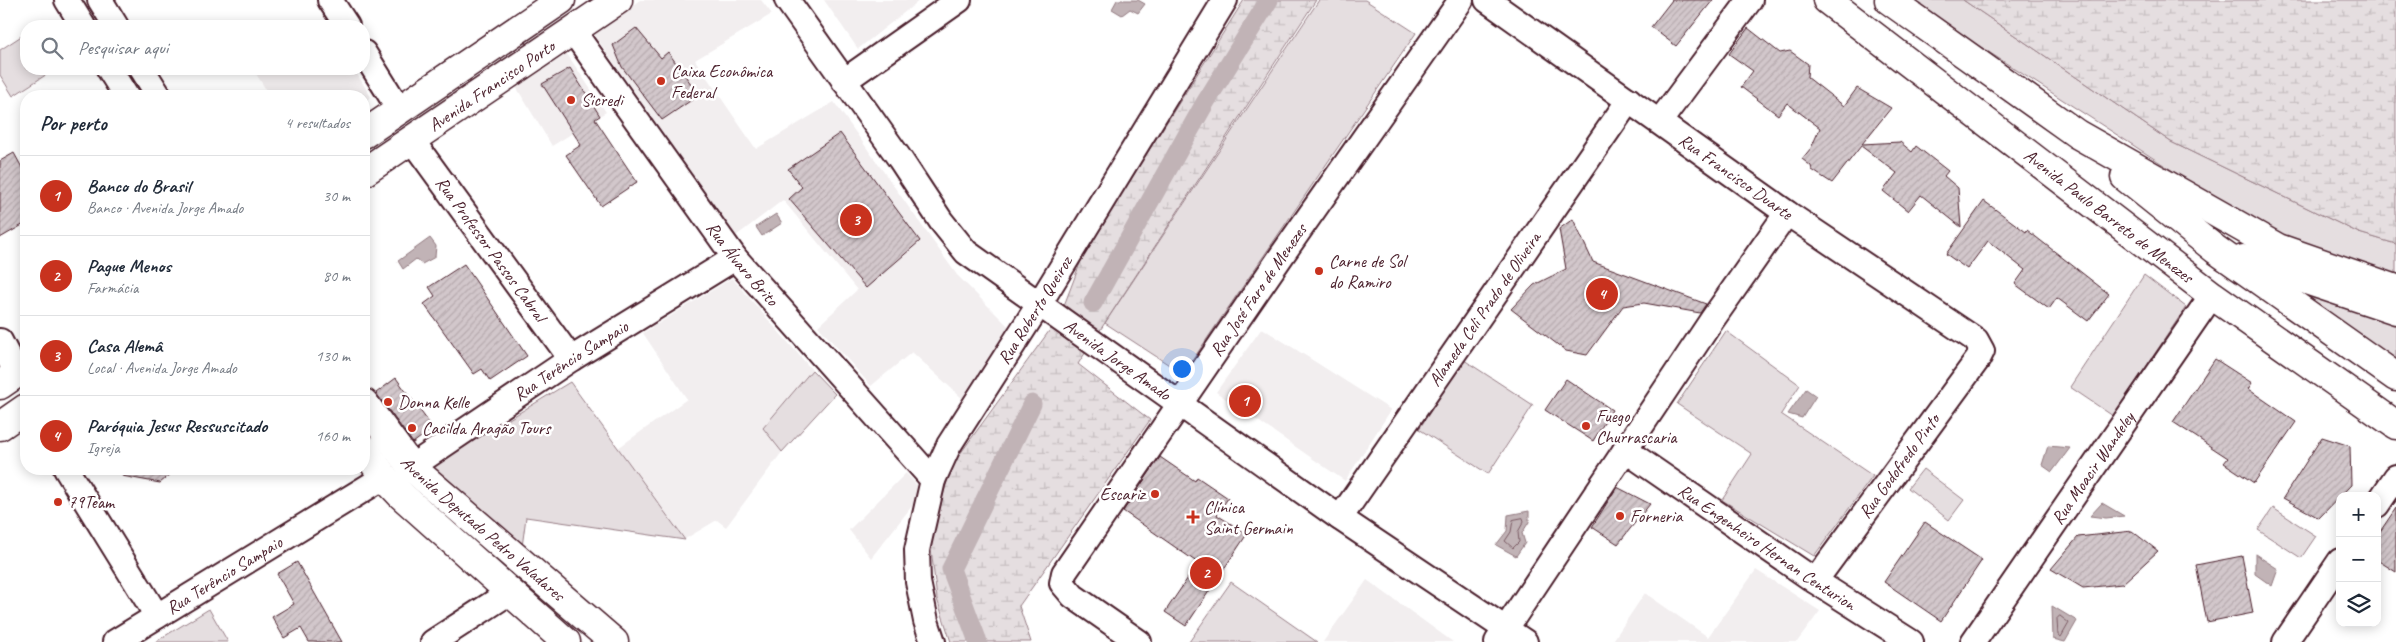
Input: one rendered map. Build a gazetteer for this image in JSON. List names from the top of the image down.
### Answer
{
  "streets": {
    "main road": ["Avenida Francisco Porto", "Avenida Paulo Barreto de Menezes", "Avenida Deputado Pedro Valadares"],
    "street": [
      "Rua Francisco Duarte",
      "Rua Professor Passos Cabral",
      "Rua Álvaro Brito",
      "Rua José Faro de Menezes",
      "Alameda Celi Prado de Oliveira",
      "Rua Roberto Queiroz",
      "Rua Terêncio Sampaio",
      "Avenida Jorge Amado",
      "Rua Godofredo Pinto",
      "Rua Moacir Wandeley",
      "Rua Engenheiro Hernan Centurion"
    ]
  },
  "crossings": [
    ["Avenida Francisco Porto", "Rua Professor Passos Cabral"],
    ["Avenida Francisco Porto", "Rua Álvaro Brito"],
    ["Rua Francisco Duarte", "Alameda Celi Prado de Oliveira"],
    ["Rua Francisco Duarte", "Rua Godofredo Pinto"],
    ["Avenida Paulo Barreto de Menezes", "Rua Moacir Wandeley"],
    ["Rua Professor Passos Cabral", "Rua Terêncio Sampaio"],
    ["Rua Álvaro Brito", "Rua Roberto Queiroz"],
    ["Rua Álvaro Brito", "Rua Terêncio Sampaio"],
    ["Rua José Faro de Menezes", "Avenida Jorge Amado"],
    ["Alameda Celi Prado de Oliveira", "Avenida Jorge Amado"],
    ["Rua Roberto Queiroz", "Avenida Jorge Amado"],
    ["Rua Terêncio Sampaio", "Avenida Deputado Pedro Valadares"],
    ["Rua Godofredo Pinto", "Rua Engenheiro Hernan Centurion"]
  ],
  "places": {
    "other": [
      "Caixa Econômica Federal",
      "Sicredi",
      "Carne de Sol do Ramiro",
      "Donna Kelle",
      "Fuego Churrascaria",
      "Cacilda Aragão Tours",
      "Escariz",
      "79Team",
      "Forneria"
    ],
    "health": ["Clínica Saint Germain"]
  },
  "page": {
    "search": "Pesquisar aqui",
    "heading": ["Por perto", "4 resultados"],
    "list": [
      {
        "mark": "1",
        "name": "Banco do Brasil",
        "note": "Banco · Avenida Jorge Amado",
        "value": "30 m"
      },
      {
        "mark": "2",
        "name": "Pague Menos",
        "note": "Farmácia",
        "value": "80 m"
      },
      {
        "mark": "3",
        "name": "Casa Alemâ",
        "note": "Local · Avenida Jorge Amado",
        "value": "130 m"
      },
      {
        "mark": "4",
        "name": "Paróquia Jesus Ressuscitado",
        "note": "Igreja",
        "value": "160 m"
      }
    ],
    "pins": [
      "3",
      "4",
      "1",
      "2"
    ],
    "map_buttons": ["+", "−"]
  }
}
